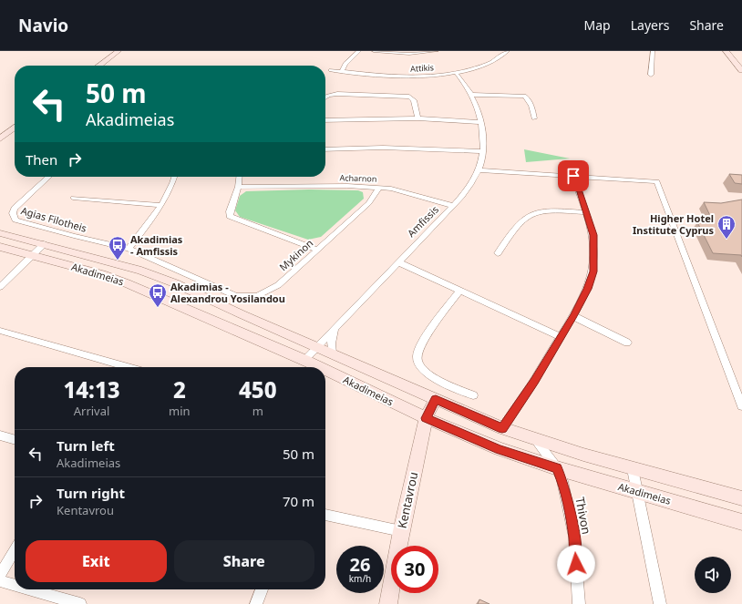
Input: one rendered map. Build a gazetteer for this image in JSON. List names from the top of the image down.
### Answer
{
  "streets": {
    "main road": ["Akadimeias", "Kentavrou"],
    "street": [
      "Attikis",
      "Acharnon",
      "Agias Filotheis",
      "Amfissis",
      "Mykinon",
      "Thivon"
    ]
  },
  "crossings": [
    ["Attikis", "Amfissis"],
    ["Acharnon", "Amfissis"],
    ["Acharnon", "Mykinon"],
    ["Agias Filotheis", "Mykinon"],
    ["Amfissis", "Akadimeias"],
    ["Akadimeias", "Kentavrou"],
    ["Akadimeias", "Thivon"]
  ],
  "places": {
    "building": ["Higher Hotel Institute Cyprus"],
    "bus stop": ["Akadimias - Amfissis", "Akadimias - Alexandrou Yosilandou"]
  },
  "page": {
    "header": "Navio",
    "nav": ["Map", "Layers", "Share"],
    "turn": ["50 m", "Akadimeias"],
    "then": "Then",
    "eta": [
      "14:13",
      "Arrival",
      "2",
      "min",
      "450",
      "m"
    ],
    "list": [
      {
        "name": "Turn left",
        "note": "Akadimeias",
        "value": "50 m"
      },
      {
        "name": "Turn right",
        "note": "Kentavrou",
        "value": "70 m"
      }
    ],
    "buttons": ["Exit", "Share"],
    "speed": "26 km/h",
    "limit": "30"
  }
}
